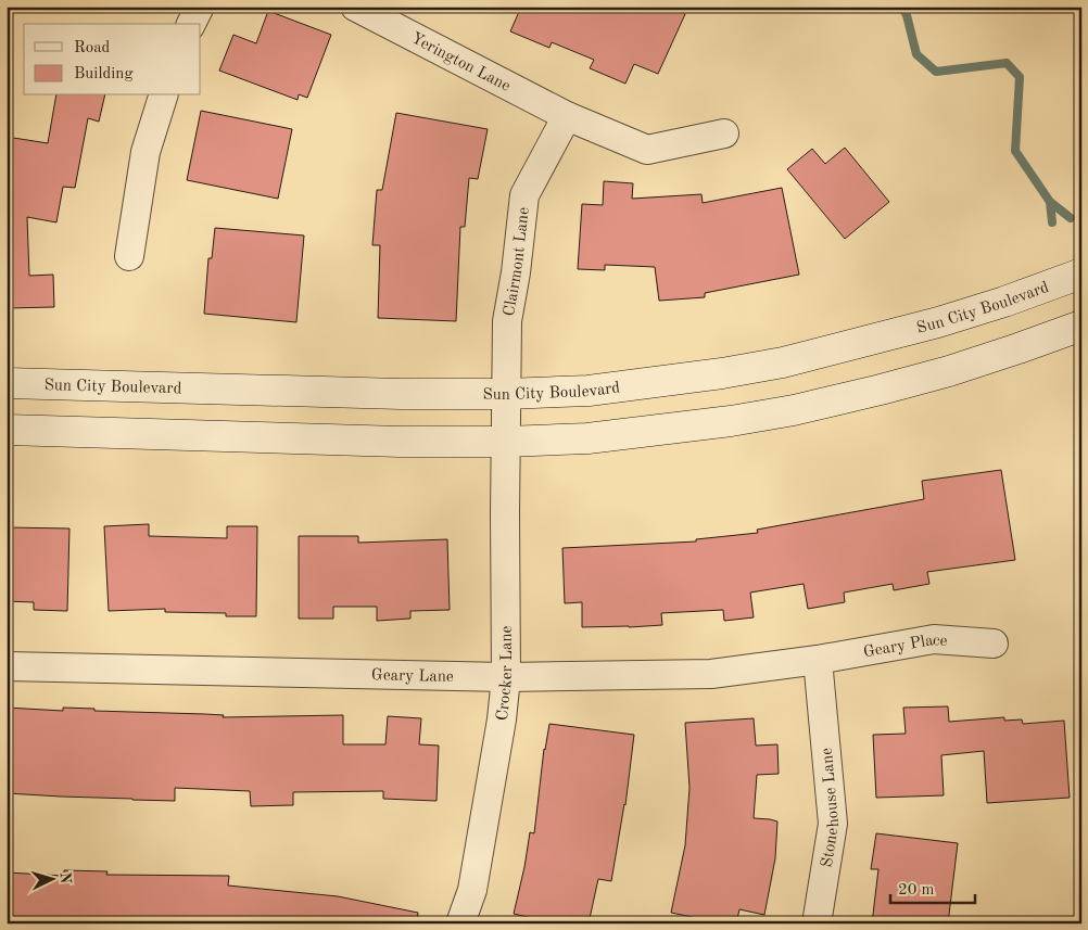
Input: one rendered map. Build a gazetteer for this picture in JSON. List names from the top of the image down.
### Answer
{
  "streets": {
    "street": [
      "Yerington Lane",
      "Clairmont Lane",
      "Sun City Boulevard",
      "Geary Place",
      "Crocker Lane",
      "Geary Lane",
      "Stonehouse Lane"
    ]
  },
  "crossings": [
    ["Yerington Lane", "Clairmont Lane"],
    ["Clairmont Lane", "Sun City Boulevard"],
    ["Clairmont Lane", "Crocker Lane"],
    ["Sun City Boulevard", "Crocker Lane"],
    ["Geary Place", "Geary Lane"],
    ["Geary Place", "Stonehouse Lane"],
    ["Crocker Lane", "Geary Lane"],
    ["Geary Lane", "Stonehouse Lane"]
  ],
  "legend": ["Road", "Building"],
  "scale_bar": "20 m",
  "north": "right"
}
